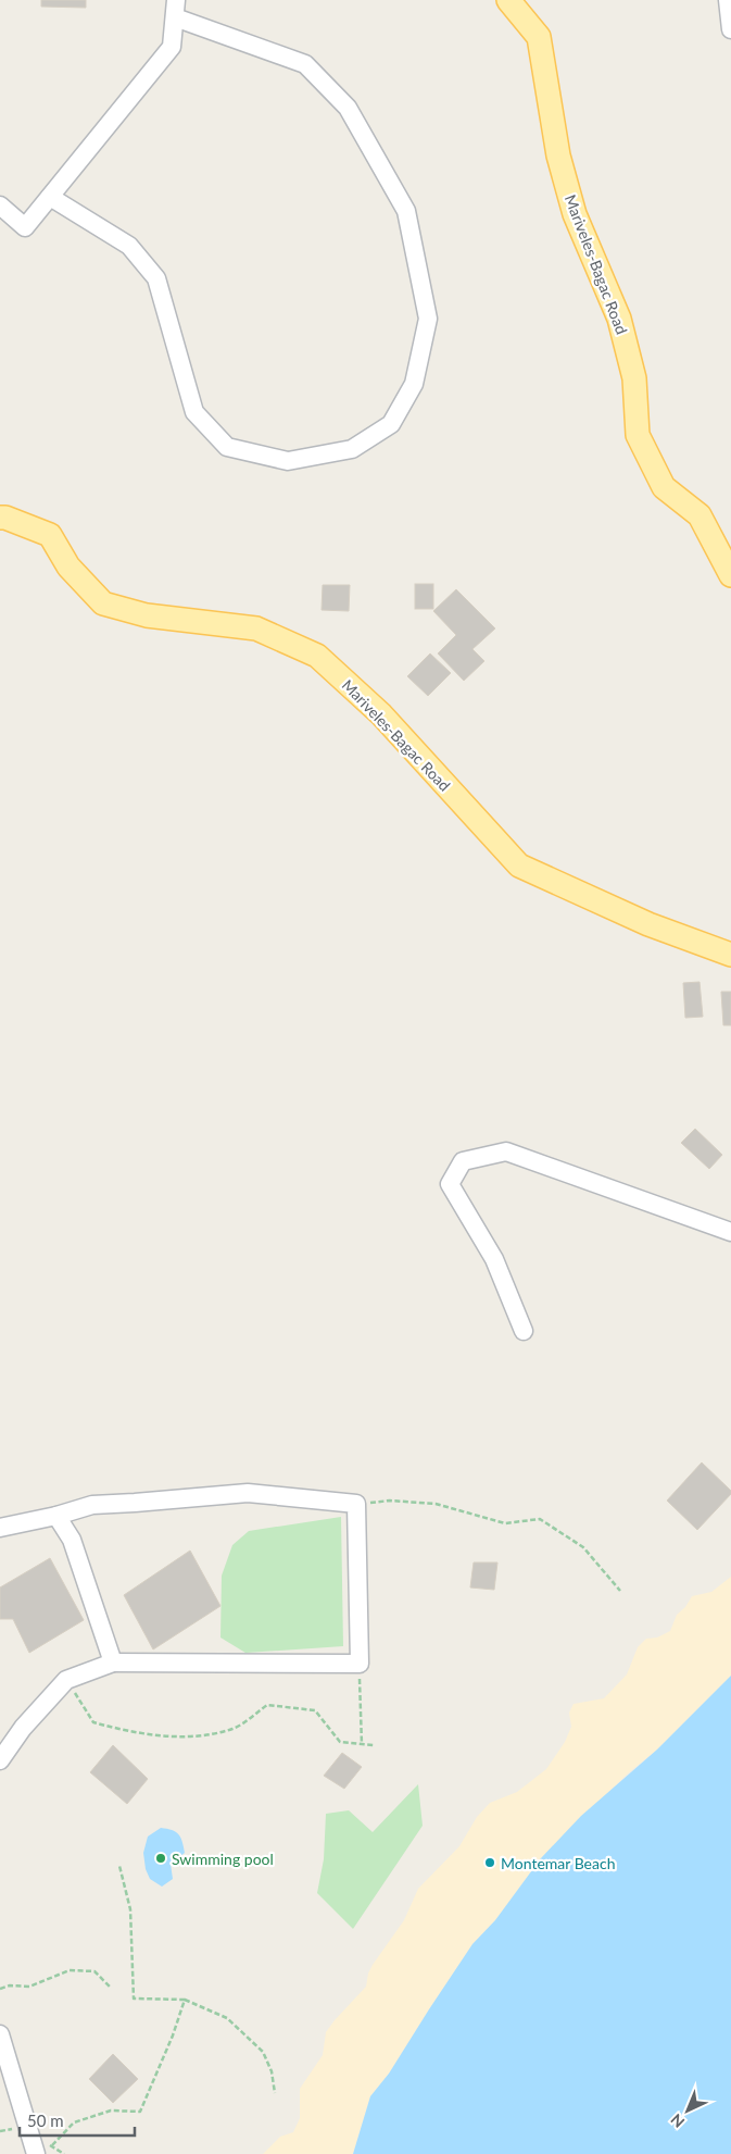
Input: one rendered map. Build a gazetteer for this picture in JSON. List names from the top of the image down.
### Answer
{
  "streets": {
    "main road": ["Mariveles-Bagac Road"]
  },
  "places": ["Swimming pool", "Montemar Beach"],
  "scale_bar": "50 m",
  "north": "bottom left"
}
